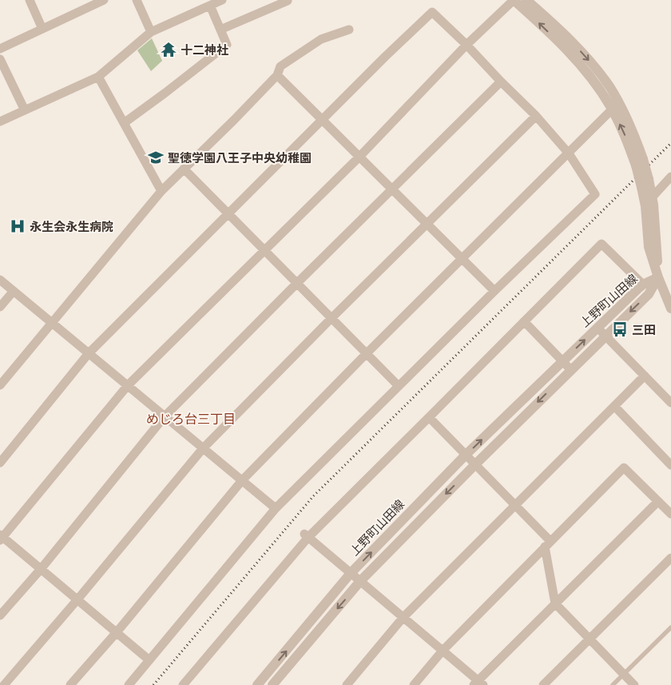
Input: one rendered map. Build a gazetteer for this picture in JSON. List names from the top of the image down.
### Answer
{
  "streets": {
    "street": ["上野町山田線"]
  },
  "districts": ["めじろ台三丁目"],
  "places": {
    "temple": ["十二神社"],
    "school or university": ["聖徳学園八王子中央幼稚園"],
    "hospital": ["永生会永生病院"],
    "bus stop": ["三田"]
  }
}
